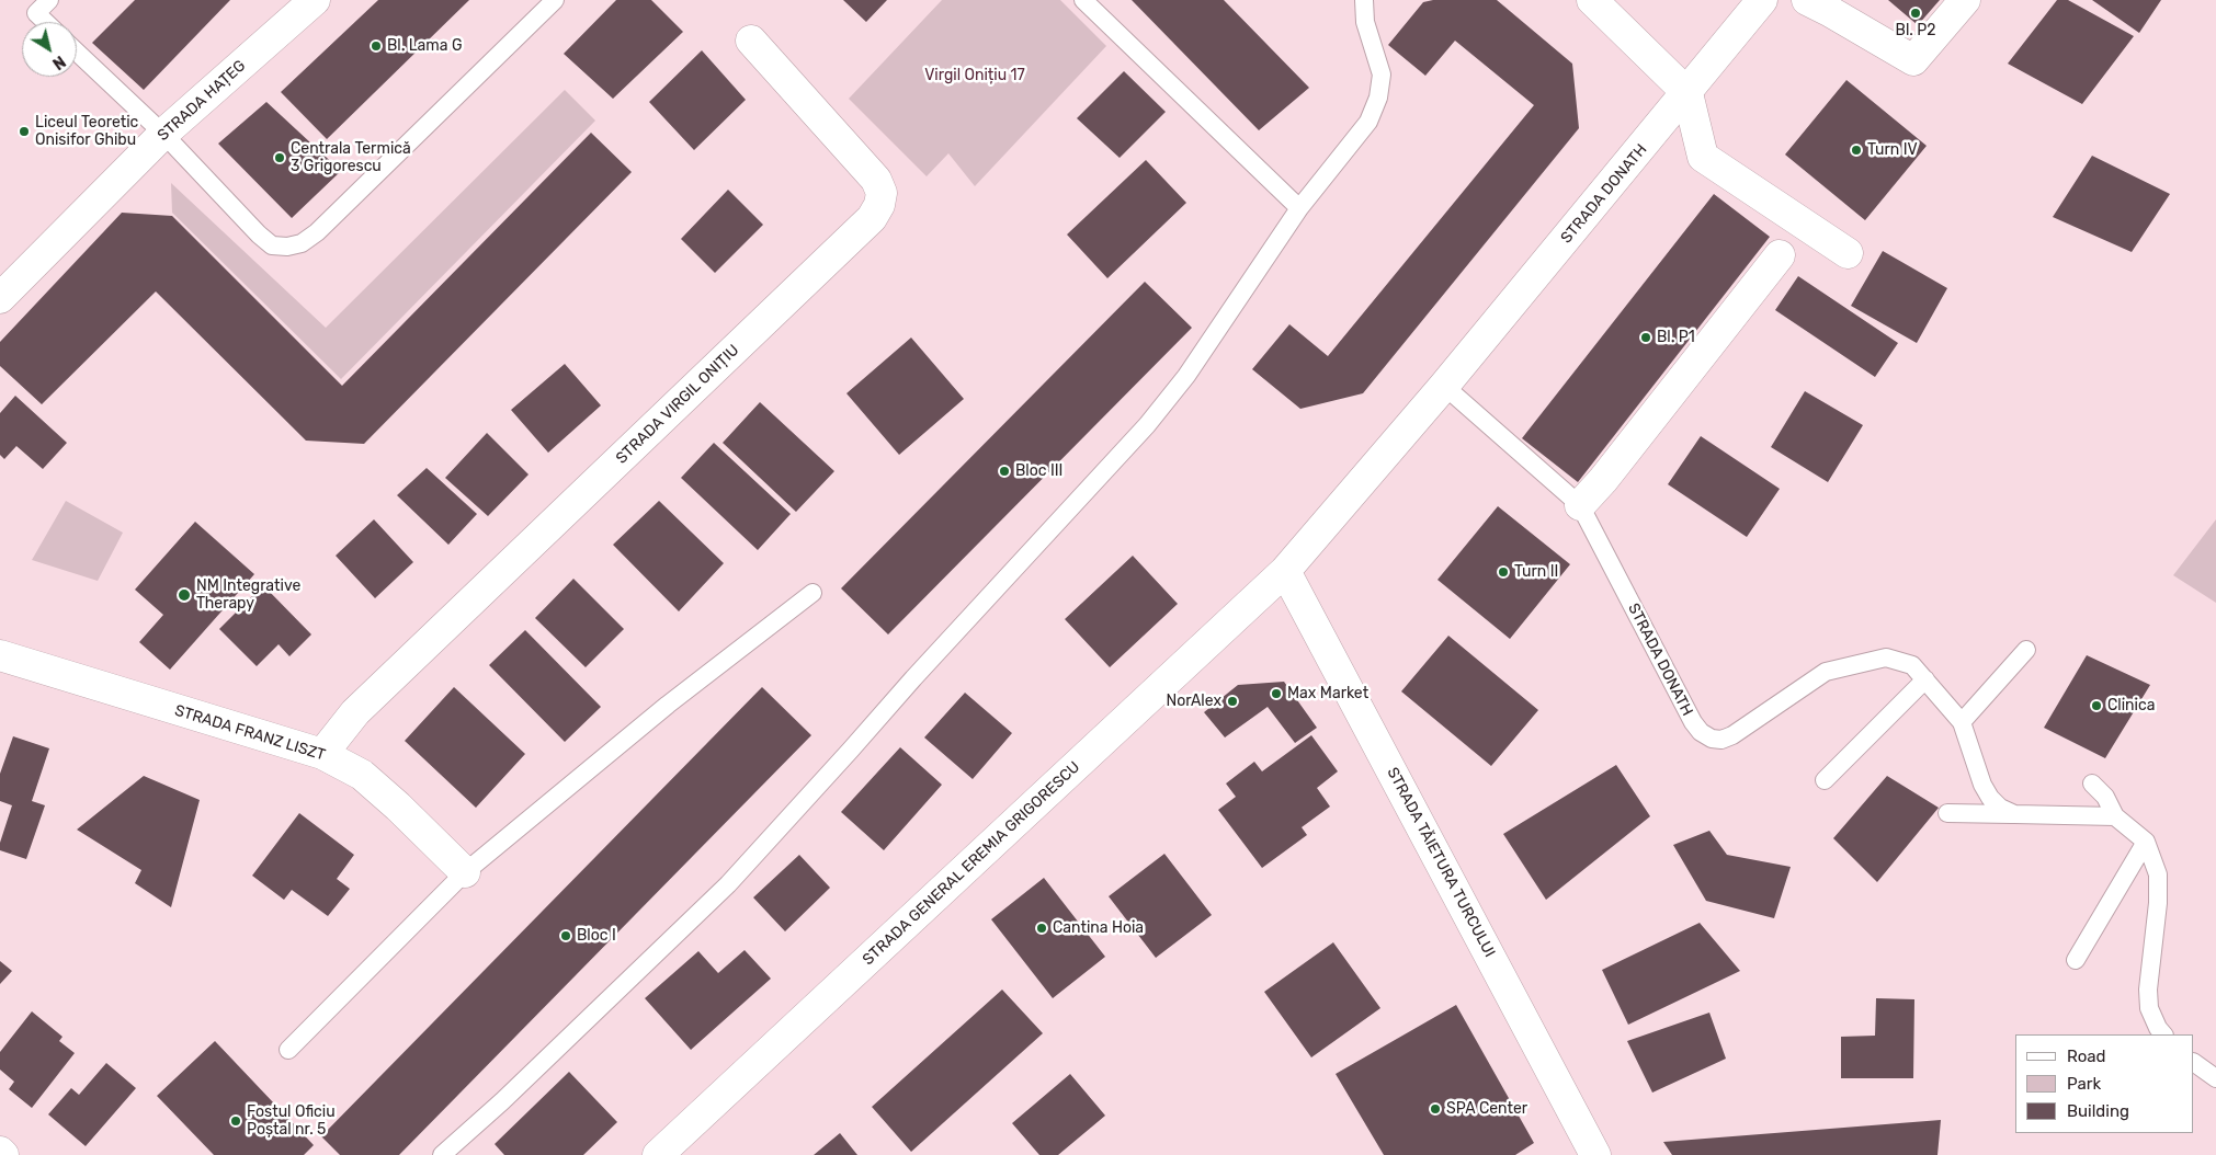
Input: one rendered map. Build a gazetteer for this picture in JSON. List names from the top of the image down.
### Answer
{
  "streets": {
    "street": [
      "STRADA HAȚEG",
      "STRADA DONATH",
      "STRADA VIRGIL ONIȚIU",
      "STRADA FRANZ LISZT",
      "STRADA TĂIETURA TURCULUI",
      "STRADA GENERAL EREMIA GRIGORESCU"
    ]
  },
  "crossings": [
    ["STRADA DONATH", "STRADA TĂIETURA TURCULUI"],
    ["STRADA DONATH", "STRADA GENERAL EREMIA GRIGORESCU"],
    ["STRADA VIRGIL ONIȚIU", "STRADA FRANZ LISZT"],
    ["STRADA TĂIETURA TURCULUI", "STRADA GENERAL EREMIA GRIGORESCU"]
  ],
  "parks": ["Virgil Onițiu 17"],
  "places": [
    "Bl. P2",
    "Bl. Lama G",
    "Liceul Teoretic Onisifor Ghibu",
    "Turn IV",
    "Centrala Termică 3 Grigorescu",
    "Bl. P1",
    "Bloc III",
    "Turn II",
    "NM Integrative Therapy",
    "Max Market",
    "NorAlex",
    "Clinica",
    "Cantina Hoia",
    "Bloc I",
    "SPA Center",
    "Fostul Oficiu Poștal nr. 5"
  ],
  "legend": ["Road", "Park", "Building"],
  "north": "bottom right"
}
